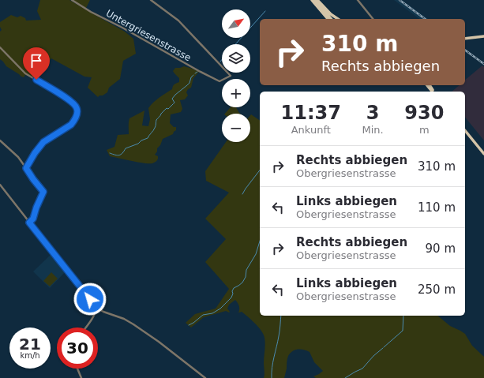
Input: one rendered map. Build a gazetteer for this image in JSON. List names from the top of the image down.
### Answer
{
  "streets": {
    "street": ["Untergriesenstrasse"]
  },
  "north": "top right",
  "page": {
    "map_buttons": ["+", "−"],
    "turn": ["310 m", "Rechts abbiegen"],
    "eta": [
      "11:37",
      "Ankunft",
      "3",
      "Min.",
      "930",
      "m"
    ],
    "list": [
      {
        "name": "Rechts abbiegen",
        "note": "Obergriesenstrasse",
        "value": "310 m"
      },
      {
        "name": "Links abbiegen",
        "note": "Obergriesenstrasse",
        "value": "110 m"
      },
      {
        "name": "Rechts abbiegen",
        "note": "Obergriesenstrasse",
        "value": "90 m"
      },
      {
        "name": "Links abbiegen",
        "note": "Obergriesenstrasse",
        "value": "250 m"
      }
    ],
    "speed": "21 km/h",
    "limit": "30"
  }
}
